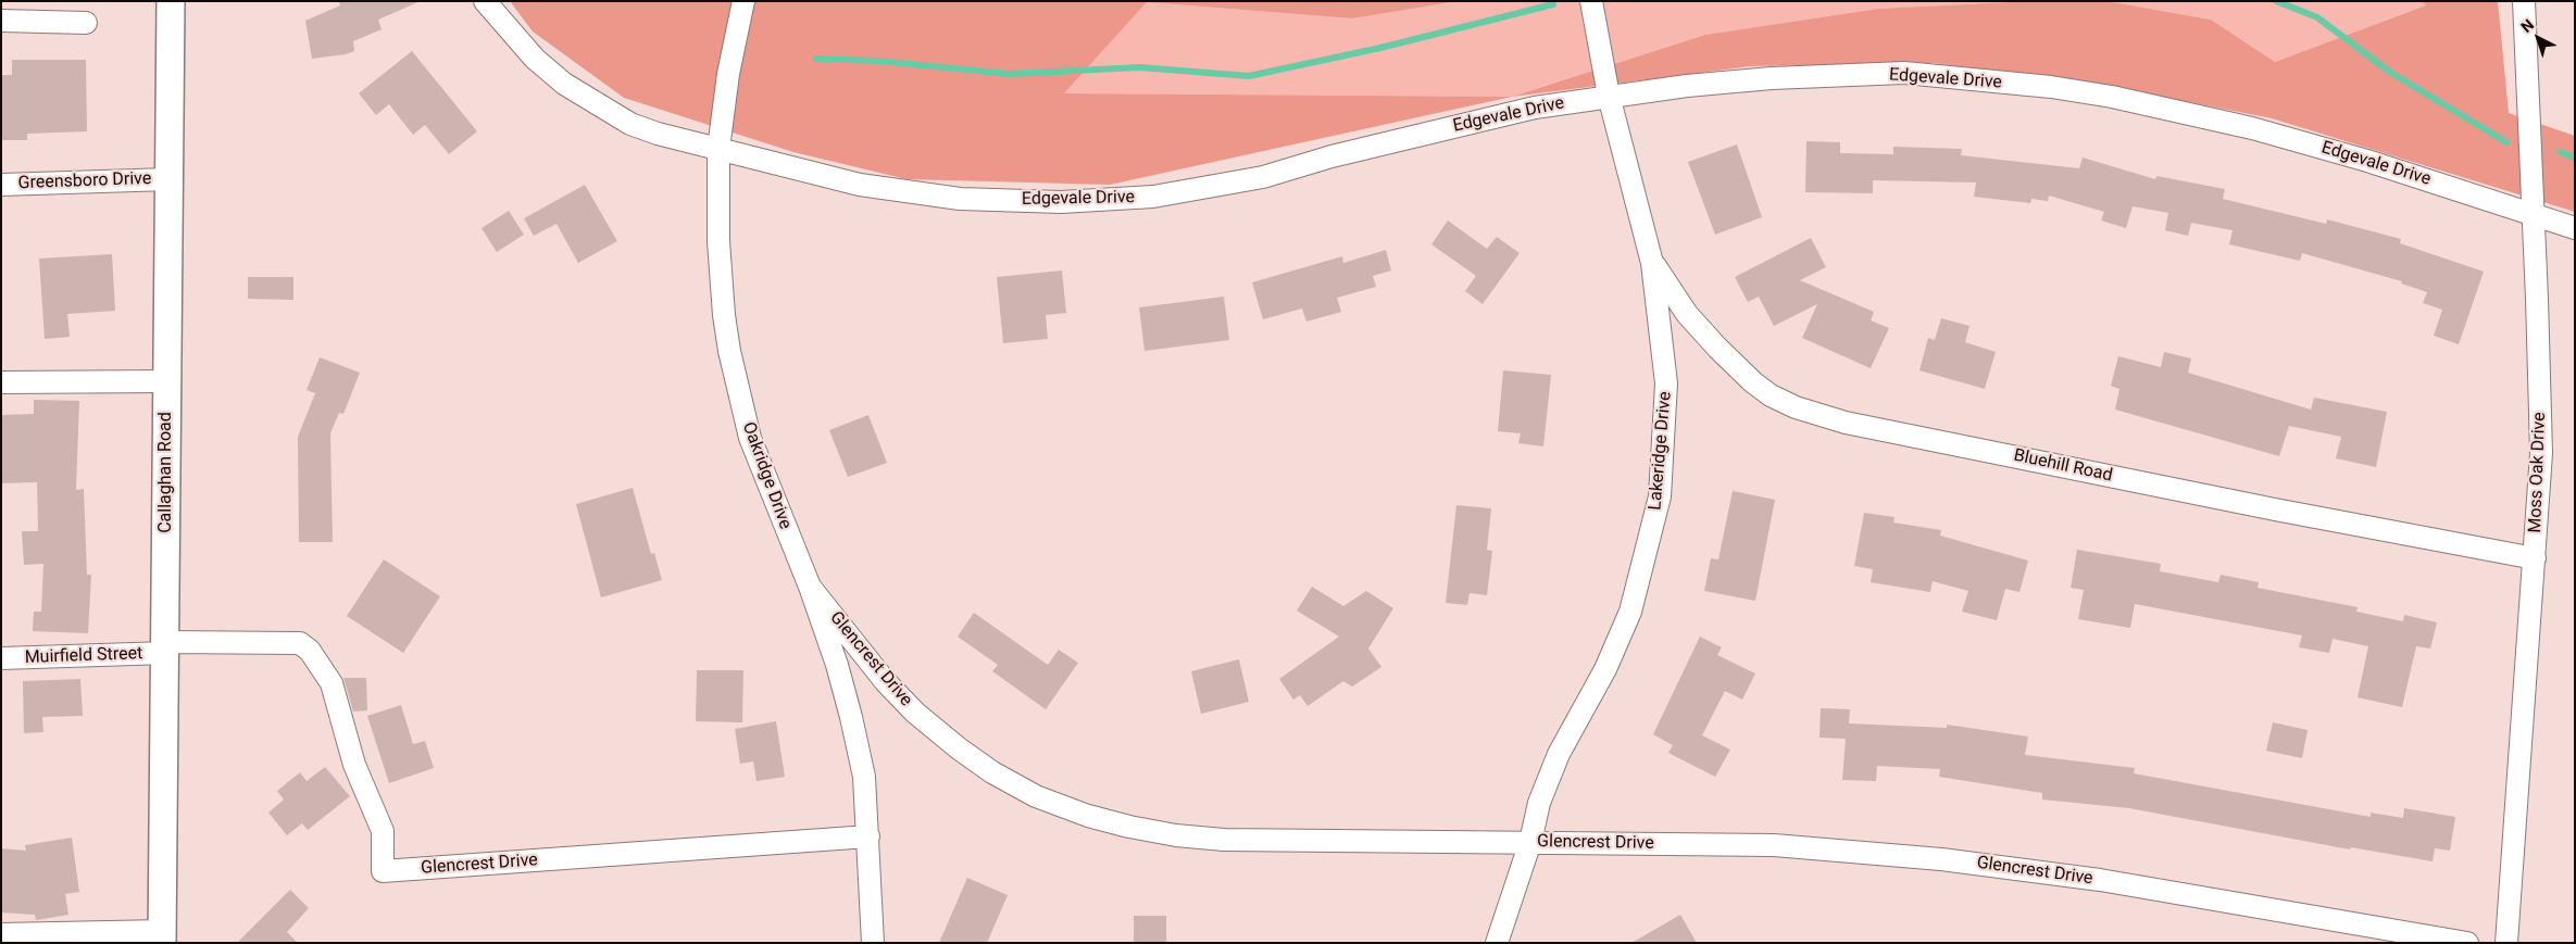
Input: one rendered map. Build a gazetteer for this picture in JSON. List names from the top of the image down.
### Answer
{
  "streets": {
    "main road": ["Callaghan Road"],
    "street": [
      "Edgevale Drive",
      "Greensboro Drive",
      "Lakeridge Drive",
      "Bluehill Road",
      "Moss Oak Drive",
      "Oakridge Drive",
      "Muirfield Street",
      "Glencrest Drive"
    ]
  },
  "crossings": [
    ["Edgevale Drive", "Lakeridge Drive"],
    ["Edgevale Drive", "Moss Oak Drive"],
    ["Edgevale Drive", "Oakridge Drive"],
    ["Greensboro Drive", "Callaghan Road"],
    ["Lakeridge Drive", "Bluehill Road"],
    ["Lakeridge Drive", "Glencrest Drive"],
    ["Bluehill Road", "Moss Oak Drive"],
    ["Callaghan Road", "Muirfield Street"],
    ["Oakridge Drive", "Glencrest Drive"],
    ["Muirfield Street", "Glencrest Drive"]
  ],
  "north": "top left"
}
